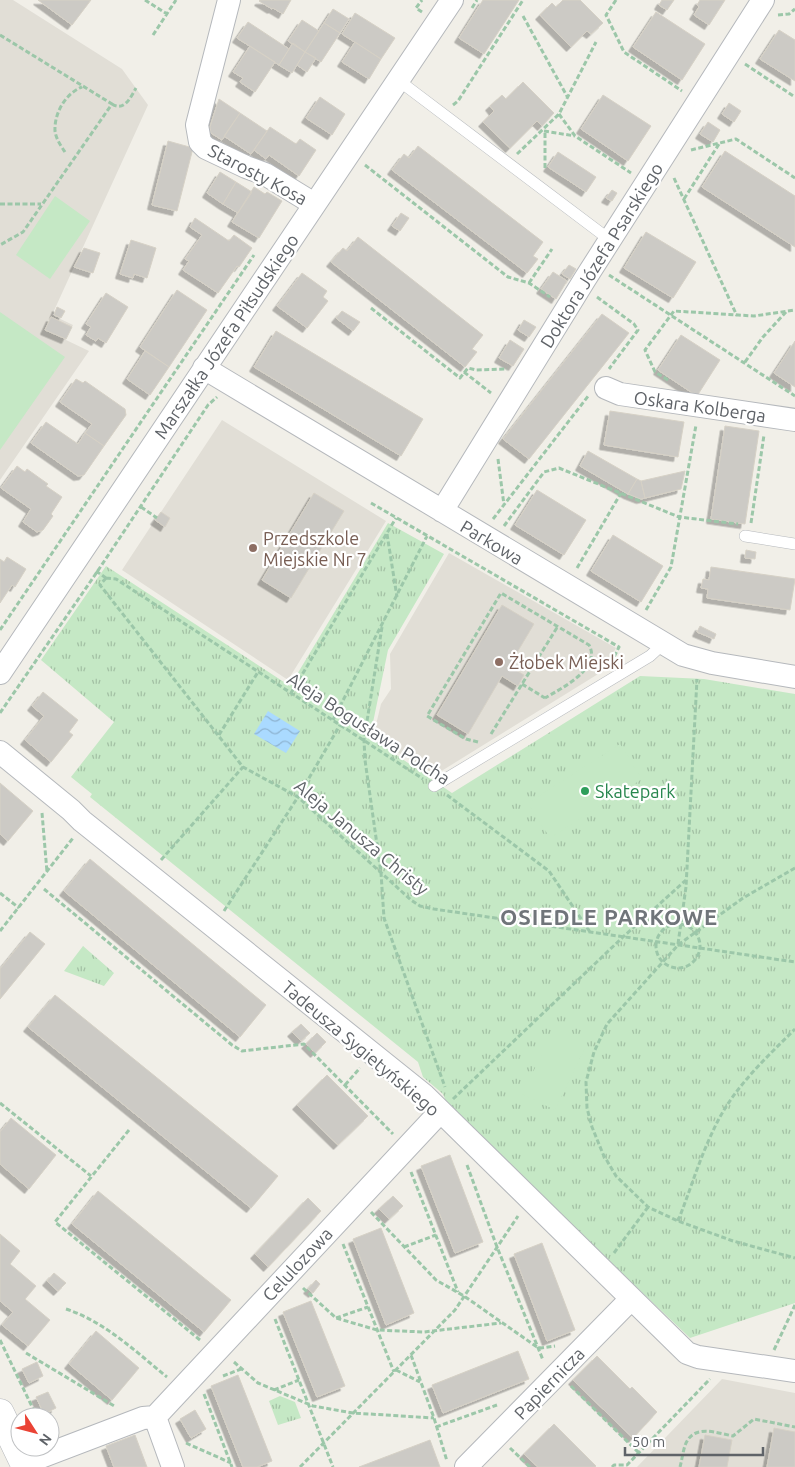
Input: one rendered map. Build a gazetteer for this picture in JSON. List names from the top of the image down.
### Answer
{
  "streets": {
    "street": [
      "Starosty Kosa",
      "Doktora Józefa Psarskiego",
      "Marszałka Józefa Piłsudskiego",
      "Oskara Kolberga",
      "Parkowa",
      "Tadeusza Sygietyńskiego",
      "Celulozowa",
      "Papiernicza"
    ],
    "path": ["Aleja Bogusława Polcha", "Aleja Janusza Christy"]
  },
  "crossings": [
    ["Starosty Kosa", "Marszałka Józefa Piłsudskiego"],
    ["Doktora Józefa Psarskiego", "Parkowa"],
    ["Marszałka Józefa Piłsudskiego", "Parkowa"],
    ["Aleja Bogusława Polcha", "Aleja Janusza Christy"],
    ["Tadeusza Sygietyńskiego", "Celulozowa"],
    ["Tadeusza Sygietyńskiego", "Papiernicza"]
  ],
  "districts": ["OSIEDLE PARKOWE"],
  "places": ["Przedszkole Miejskie Nr 7", "Żłobek Miejski", "Skatepark"],
  "scale_bar": "50 m",
  "north": "bottom right"
}
